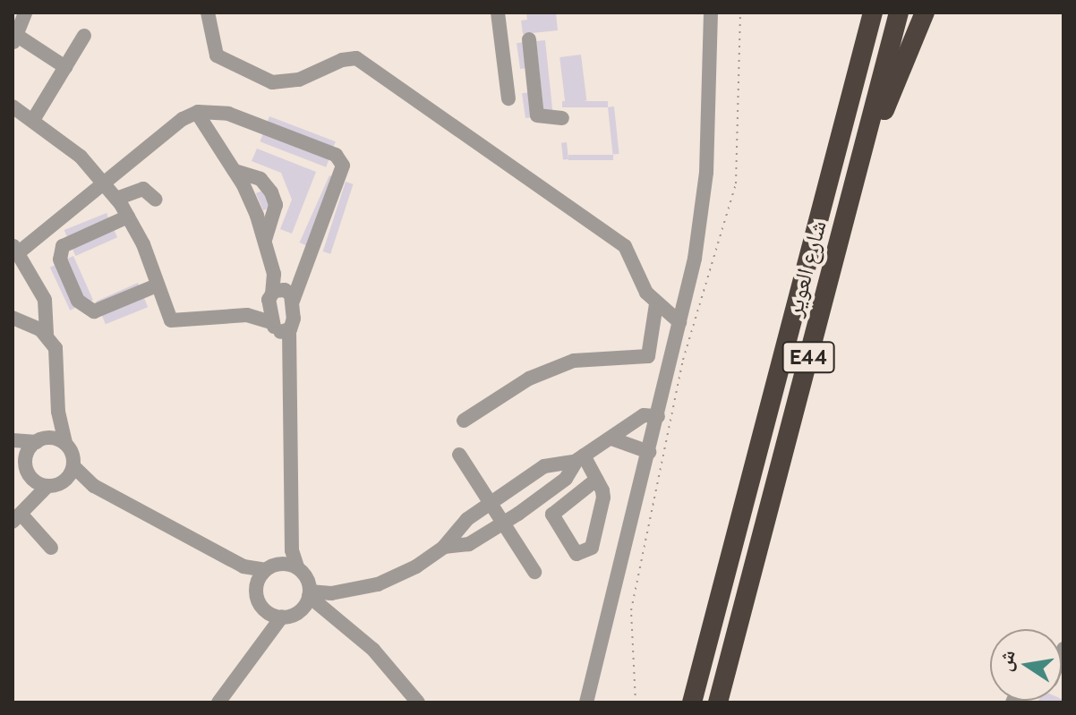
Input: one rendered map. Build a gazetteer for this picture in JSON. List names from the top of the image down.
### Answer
{
  "streets": {
    "highway": ["شارع العوير", "E44"]
  },
  "north": "left"
}
